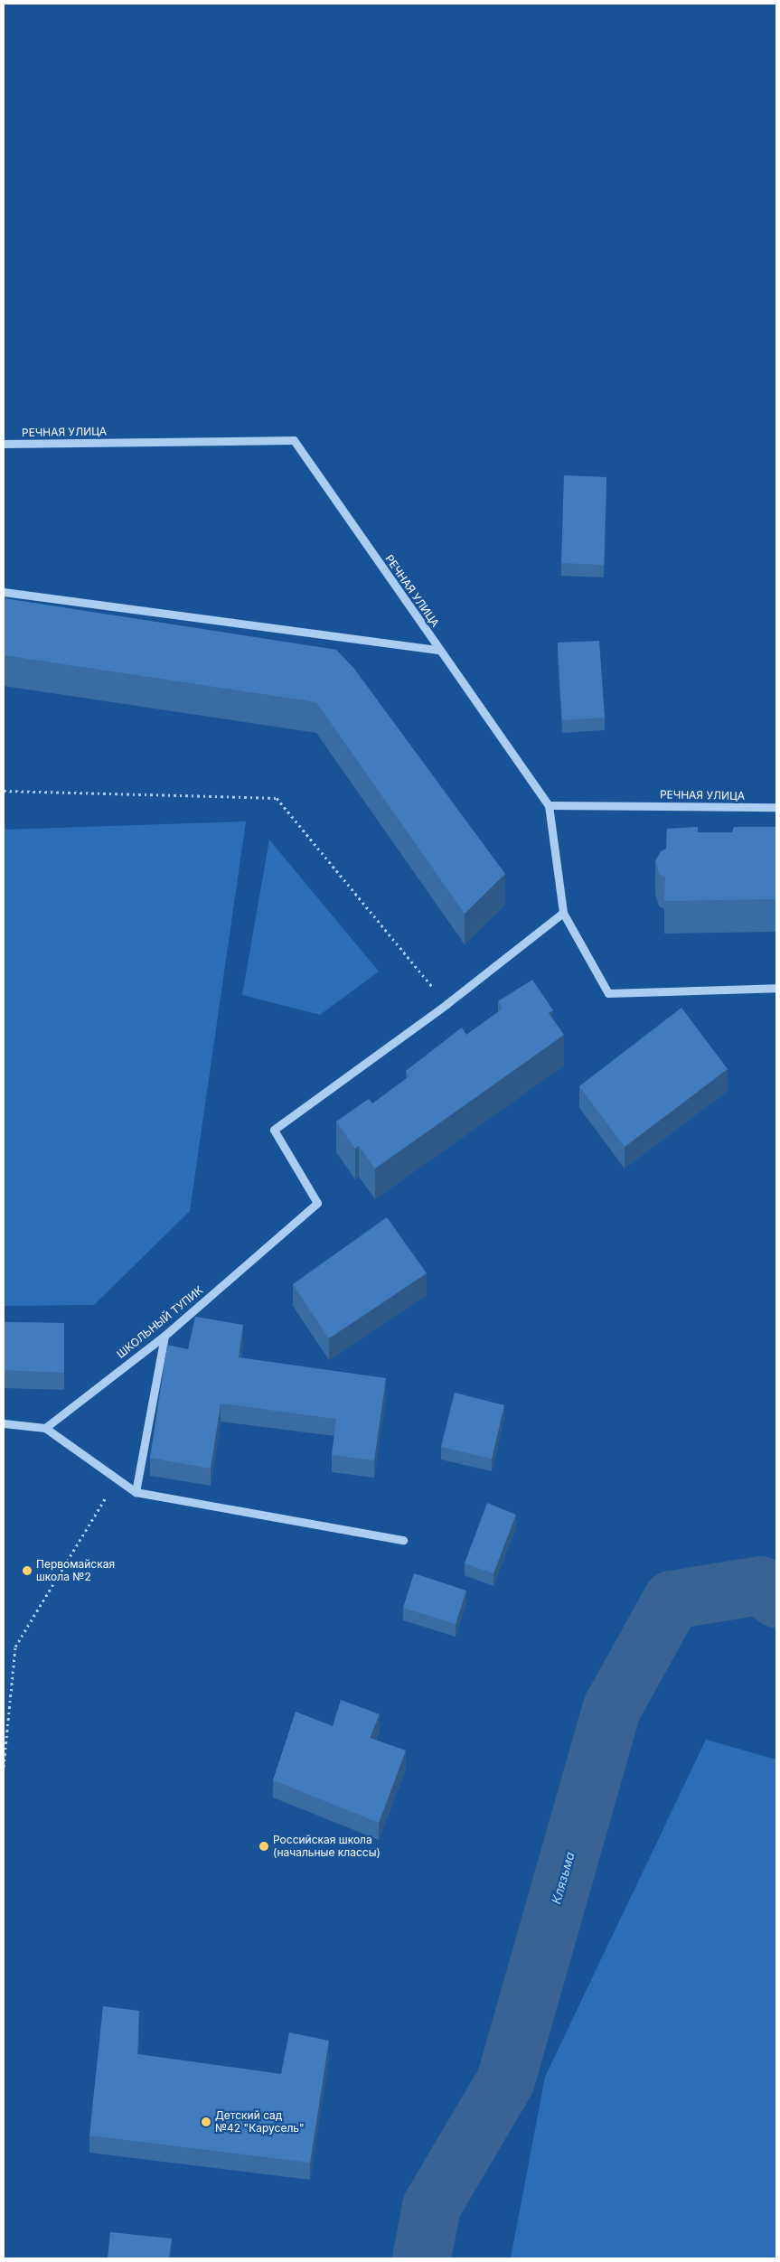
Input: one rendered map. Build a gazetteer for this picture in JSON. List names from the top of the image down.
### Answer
{
  "streets": {
    "street": ["РЕЧНАЯ УЛИЦА", "ШКОЛЬНЫЙ ТУПИК"]
  },
  "water": ["Клязьма"],
  "places": ["Первомайская школа №2", "Российская школа (начальные классы)", "Детский сад №42 \"Карусель\""]
}
